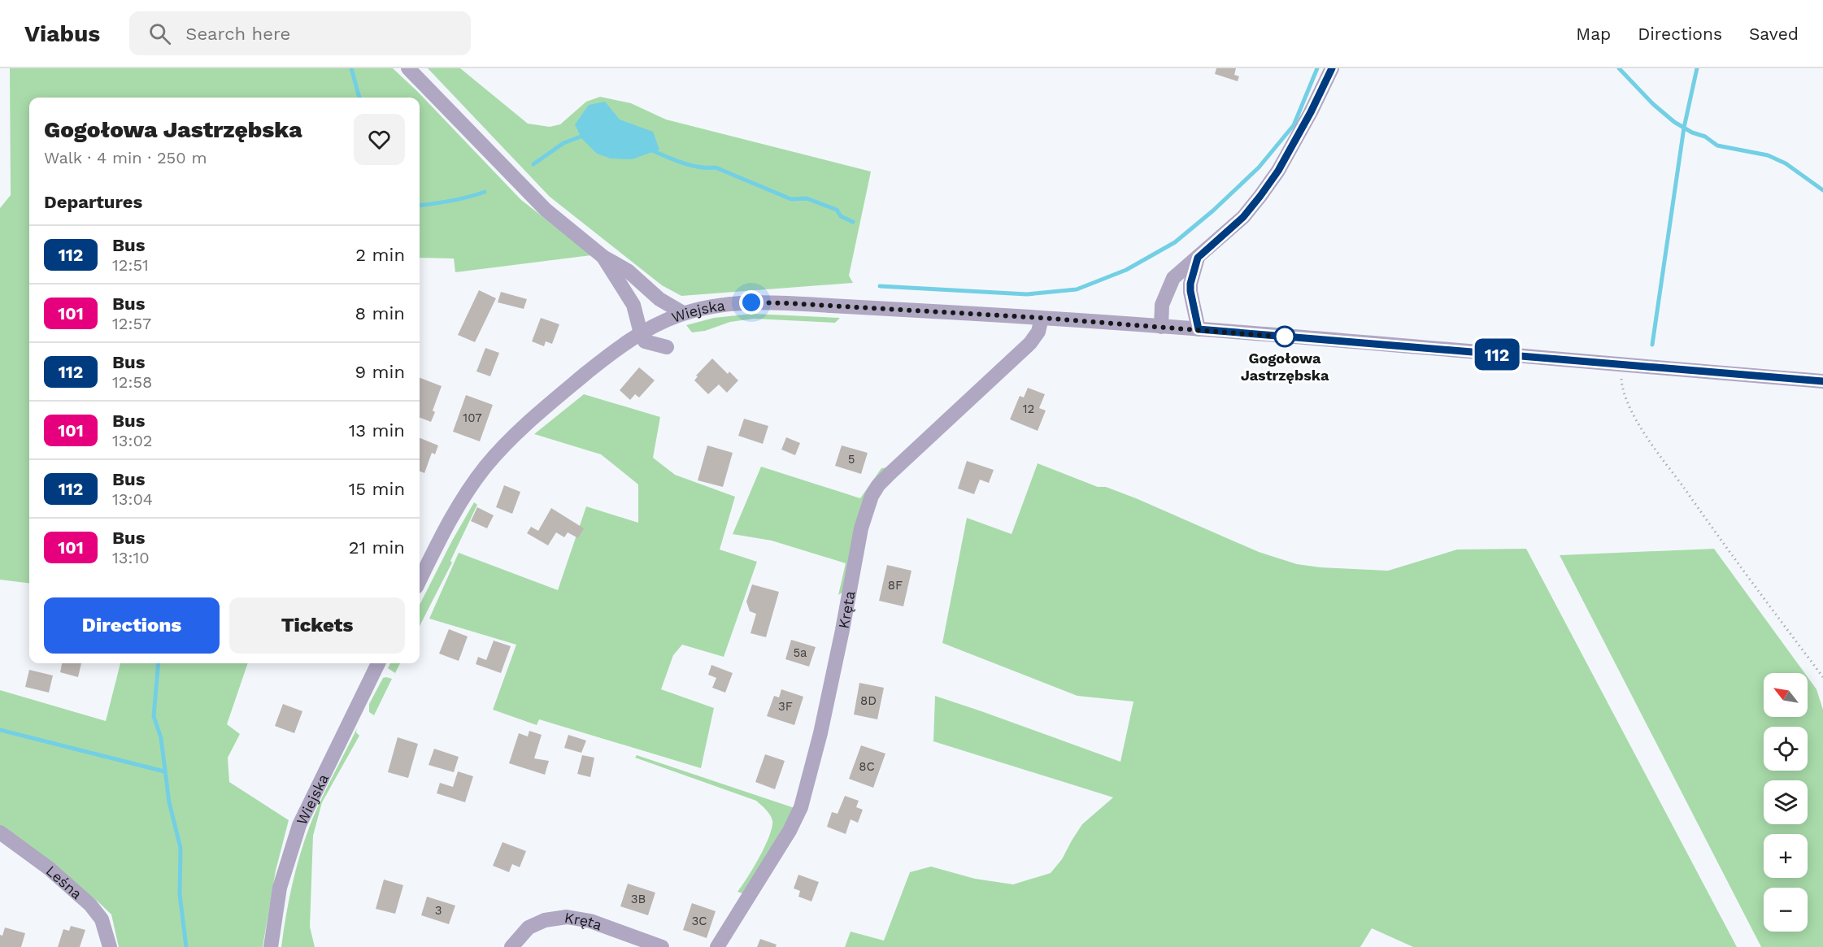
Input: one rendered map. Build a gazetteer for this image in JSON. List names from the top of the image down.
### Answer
{
  "streets": {
    "street": ["Wiejska", "Kręta", "Leśna"]
  },
  "crossings": [
    ["Wiejska", "Kręta"]
  ],
  "places": ["Gogołowa Jastrzębska"],
  "lines": ["bus line 112"],
  "house_numbers": [
    "12",
    "107",
    "5",
    "8F",
    "5a",
    "8D",
    "3F",
    "8C",
    "3B",
    "3",
    "3C"
  ],
  "north": "top left",
  "page": {
    "header": "Viabus",
    "search": "Search here",
    "nav": ["Map", "Directions", "Saved"],
    "on_map": "112",
    "heading": [
      ["Gogołowa Jastrzębska", "Walk · 4 min · 250 m"],
      "Departures"
    ],
    "list": [
      {
        "mark": "112",
        "name": "Bus",
        "note": "12:51",
        "value": "2 min"
      },
      {
        "mark": "101",
        "name": "Bus",
        "note": "12:57",
        "value": "8 min"
      },
      {
        "mark": "112",
        "name": "Bus",
        "note": "12:58",
        "value": "9 min"
      },
      {
        "mark": "101",
        "name": "Bus",
        "note": "13:02",
        "value": "13 min"
      },
      {
        "mark": "112",
        "name": "Bus",
        "note": "13:04",
        "value": "15 min"
      },
      {
        "mark": "101",
        "name": "Bus",
        "note": "13:10",
        "value": "21 min"
      }
    ],
    "buttons": ["Directions", "Tickets"],
    "map_buttons": ["+", "−"]
  }
}
